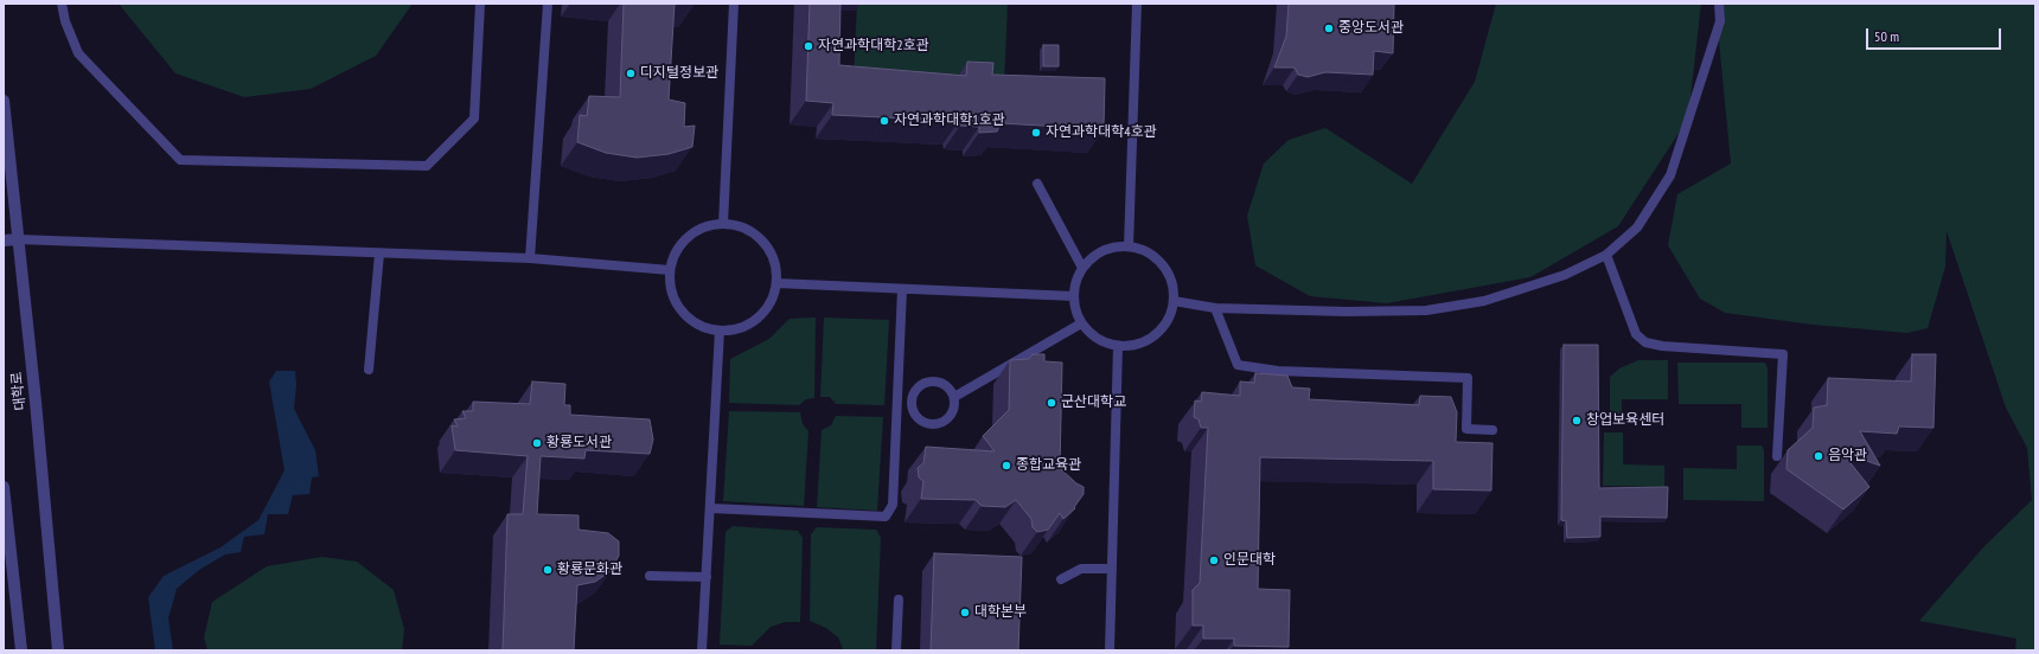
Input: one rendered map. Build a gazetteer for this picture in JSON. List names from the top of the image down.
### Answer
{
  "streets": {
    "street": ["대학로"]
  },
  "places": [
    "중앙도서관",
    "자연과학대학2호관",
    "디지털정보관",
    "자연과학대학1호관",
    "자연과학대학4호관",
    "군산대학교",
    "창업보육센터",
    "황룡도서관",
    "음악관",
    "종합교육관",
    "인문대학",
    "황룡문화관",
    "대학본부"
  ],
  "scale_bar": "50 m"
}
